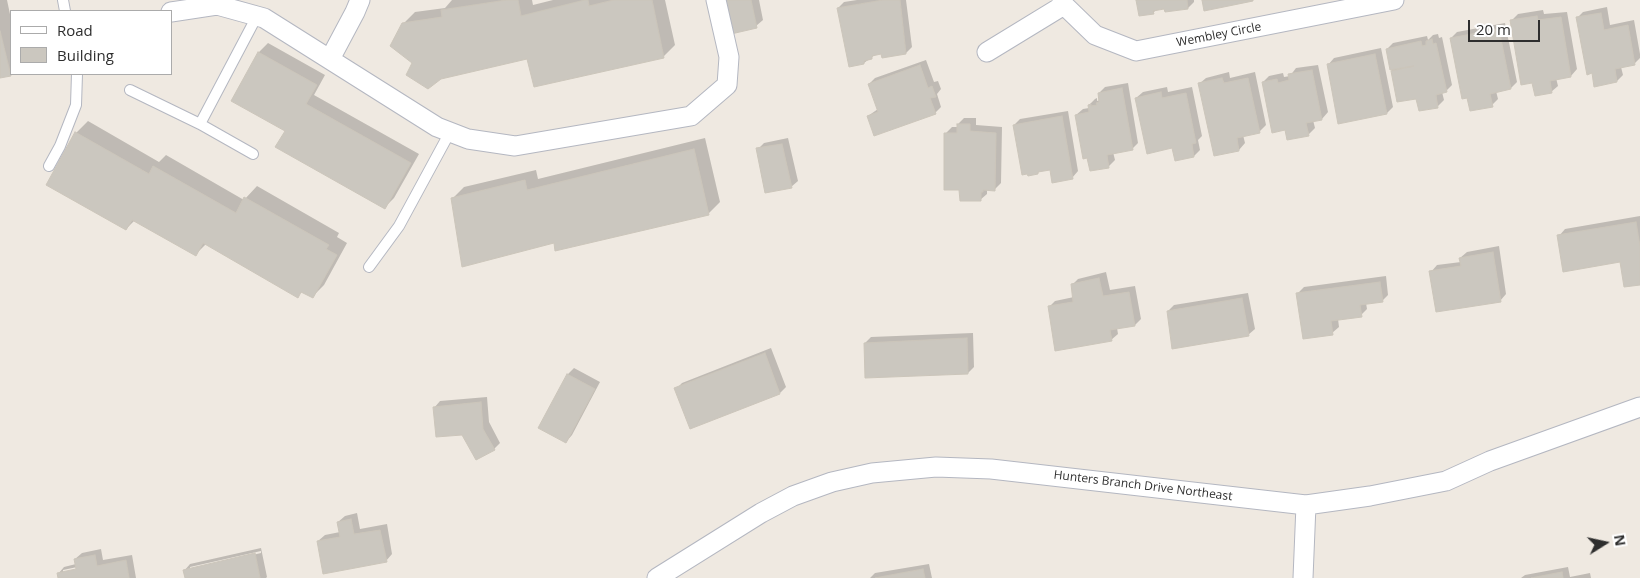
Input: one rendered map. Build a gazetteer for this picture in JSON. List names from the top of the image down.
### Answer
{
  "streets": {
    "street": ["Wembley Circle", "Hunters Branch Drive Northeast"]
  },
  "legend": ["Road", "Building"],
  "scale_bar": "20 m",
  "north": "right"
}
